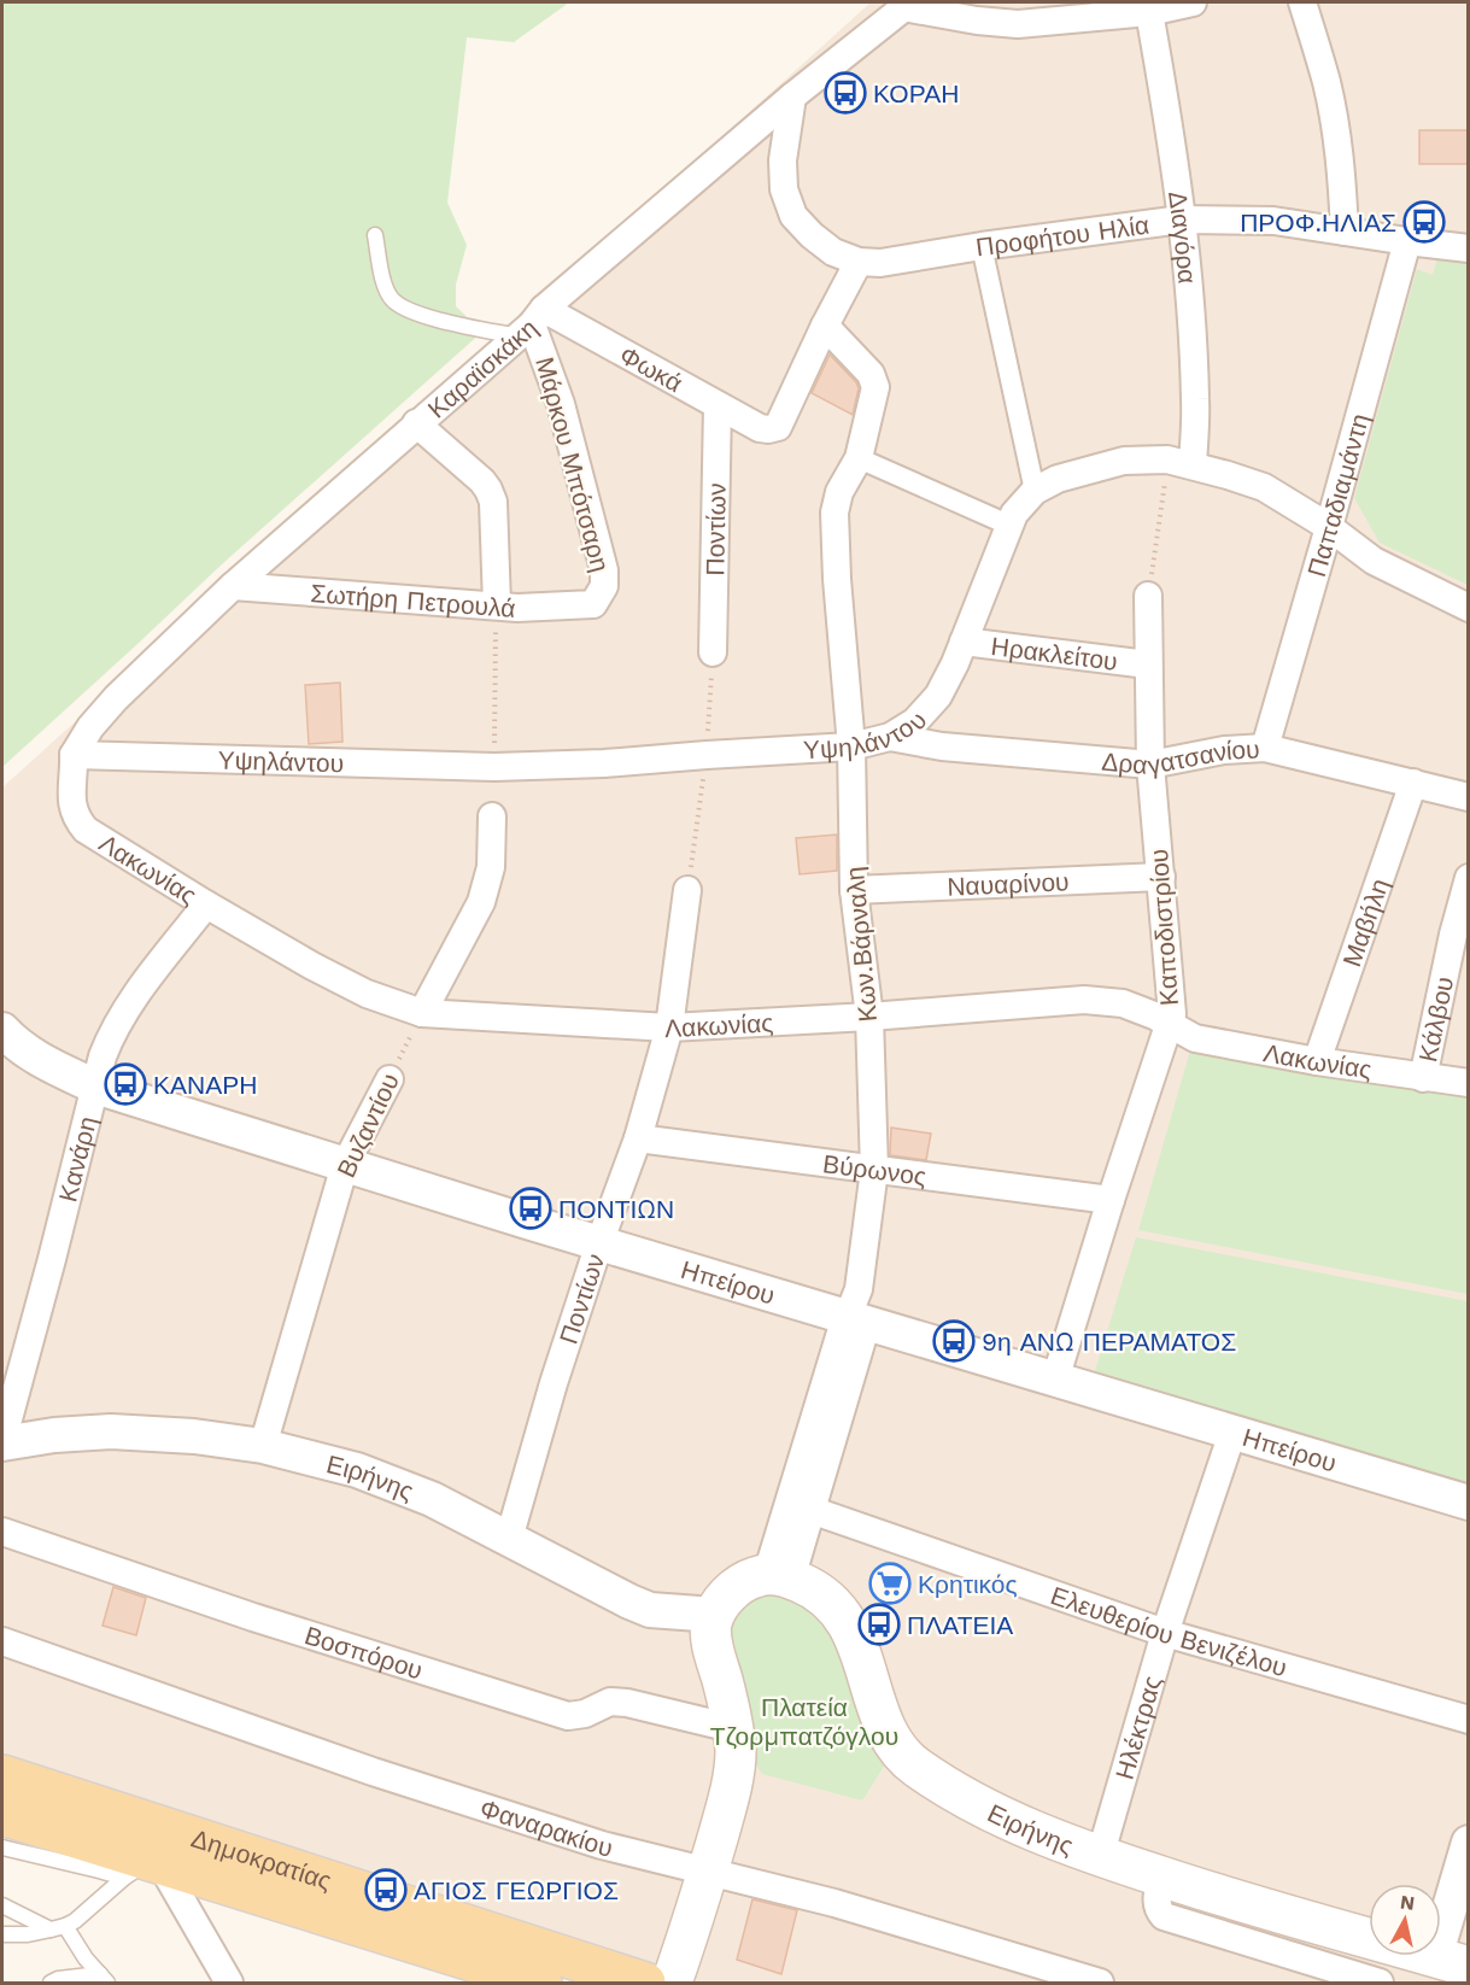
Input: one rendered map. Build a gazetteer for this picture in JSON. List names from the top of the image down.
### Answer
{
  "streets": {
    "main road": ["Ειρήνης", "Δημοκρατίας"],
    "street": [
      "Προφήτου Ηλία",
      "Διαγόρα",
      "Καραϊσκάκη",
      "Φωκά",
      "Μάρκου Μπότσαρη",
      "Παπαδιαμάντη",
      "Ποντίων",
      "Σωτήρη Πετρουλά",
      "Ηρακλείτου",
      "Υψηλάντου",
      "Δραγατσανίου",
      "Λακωνίας",
      "Ναυαρίνου",
      "Μαβήλη",
      "Καποδιστρίου",
      "Κων.Βάρναλη",
      "Κάλβου",
      "Βυζαντίου",
      "Κανάρη",
      "Βύρωνος",
      "Ηπείρου",
      "Ελευθερίου Βενιζέλου",
      "Βοσπόρου",
      "Ηλέκτρας",
      "Φαναρακίου"
    ]
  },
  "crossings": [
    ["Προφήτου Ηλία", "Διαγόρα"],
    ["Προφήτου Ηλία", "Καραϊσκάκη"],
    ["Προφήτου Ηλία", "Παπαδιαμάντη"],
    ["Διαγόρα", "Υψηλάντου"],
    ["Καραϊσκάκη", "Φωκά"],
    ["Καραϊσκάκη", "Μάρκου Μπότσαρη"],
    ["Καραϊσκάκη", "Σωτήρη Πετρουλά"],
    ["Καραϊσκάκη", "Υψηλάντου"],
    ["Καραϊσκάκη", "Λακωνίας"],
    ["Φωκά", "Μάρκου Μπότσαρη"],
    ["Φωκά", "Ποντίων"],
    ["Φωκά", "Κων.Βάρναλη"],
    ["Μάρκου Μπότσαρη", "Σωτήρη Πετρουλά"],
    ["Παπαδιαμάντη", "Υψηλάντου"],
    ["Παπαδιαμάντη", "Δραγατσανίου"],
    ["Ποντίων", "Λακωνίας"],
    ["Ποντίων", "Βύρωνος"],
    ["Ποντίων", "Ηπείρου"],
    ["Ποντίων", "Ειρήνης"],
    ["Ηρακλείτου", "Υψηλάντου"],
    ["Ηρακλείτου", "Καποδιστρίου"],
    ["Υψηλάντου", "Δραγατσανίου"],
    ["Υψηλάντου", "Λακωνίας"],
    ["Υψηλάντου", "Κων.Βάρναλη"],
    ["Δραγατσανίου", "Μαβήλη"],
    ["Δραγατσανίου", "Καποδιστρίου"],
    ["Λακωνίας", "Μαβήλη"],
    ["Λακωνίας", "Καποδιστρίου"],
    ["Λακωνίας", "Κων.Βάρναλη"],
    ["Λακωνίας", "Κάλβου"],
    ["Λακωνίας", "Βυζαντίου"],
    ["Λακωνίας", "Κανάρη"],
    ["Ναυαρίνου", "Καποδιστρίου"],
    ["Ναυαρίνου", "Κων.Βάρναλη"],
    ["Καποδιστρίου", "Βύρωνος"],
    ["Καποδιστρίου", "Ηπείρου"],
    ["Κων.Βάρναλη", "Βύρωνος"],
    ["Κων.Βάρναλη", "Ηπείρου"],
    ["Κων.Βάρναλη", "Ειρήνης"],
    ["Κων.Βάρναλη", "Ελευθερίου Βενιζέλου"],
    ["Βυζαντίου", "Ηπείρου"],
    ["Βυζαντίου", "Ειρήνης"],
    ["Κανάρη", "Ηπείρου"],
    ["Κανάρη", "Ειρήνης"],
    ["Ηπείρου", "Ηλέκτρας"],
    ["Ειρήνης", "Ηλέκτρας"],
    ["Ελευθερίου Βενιζέλου", "Ηλέκτρας"]
  ],
  "parks": ["Πλατεία Τζορμπατζόγλου"],
  "places": {
    "bus stop": [
      "ΚΟΡΑΗ",
      "ΠΡΟΦ.ΗΛΙΑΣ",
      "ΚΑΝΑΡΗ",
      "ΠΟΝΤΙΩΝ",
      "9η ΑΝΩ ΠΕΡΑΜΑΤΟΣ",
      "ΠΛΑΤΕΙΑ",
      "ΑΓΙΟΣ ΓΕΩΡΓΙΟΣ"
    ],
    "supermarket": ["Κρητικός"]
  },
  "north": "top"
}
